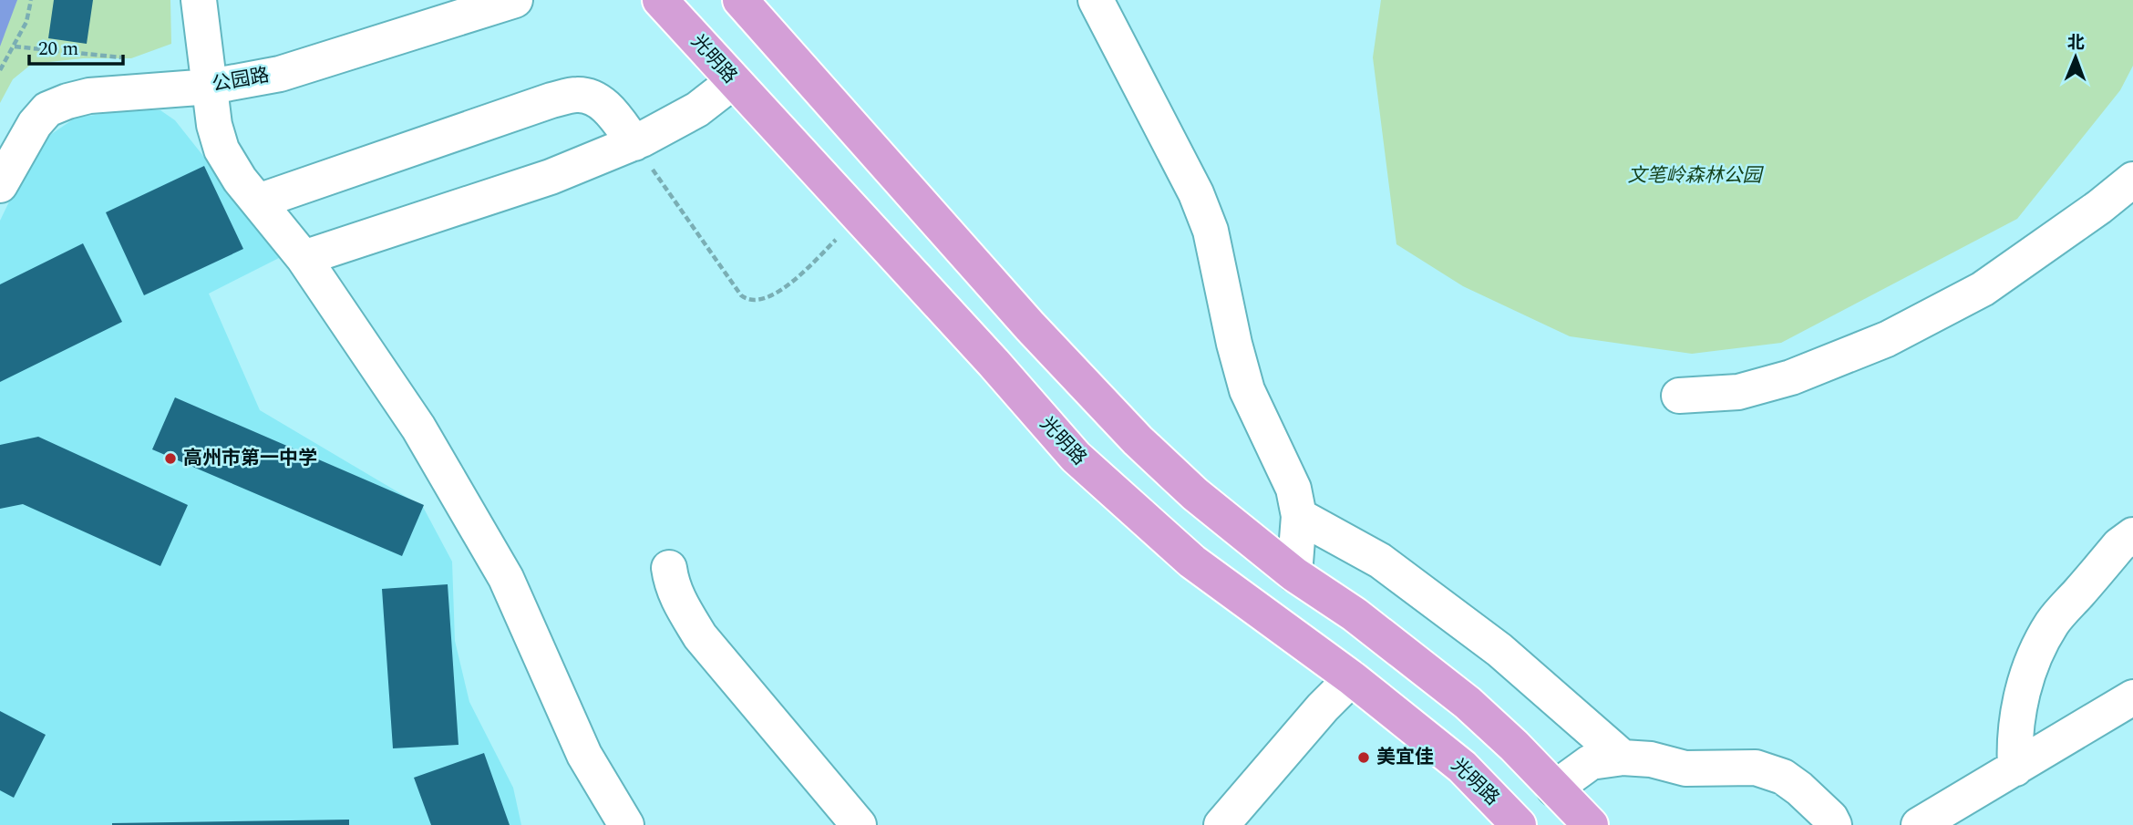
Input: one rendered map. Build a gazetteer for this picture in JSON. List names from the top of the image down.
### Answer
{
  "streets": {
    "main road": ["光明路"],
    "street": ["公园路"]
  },
  "parks": ["文笔岭森林公园"],
  "places": ["高州市第一中学", "美宜佳"],
  "scale_bar": "20 m",
  "north": "top"
}
